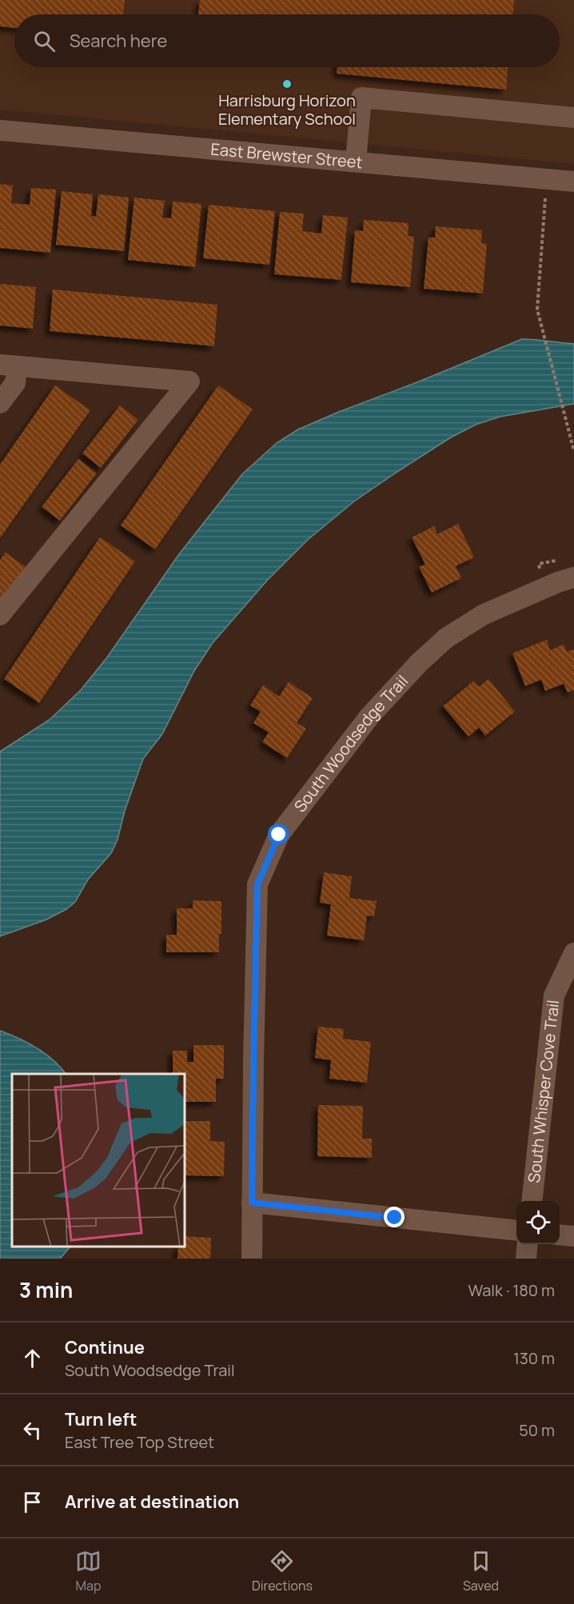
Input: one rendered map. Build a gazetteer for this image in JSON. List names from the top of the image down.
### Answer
{
  "streets": {
    "street": ["East Brewster Street", "South Woodsedge Trail", "South Whisper Cove Trail"]
  },
  "places": ["Harrisburg Horizon Elementary School"],
  "page": {
    "search": "Search here",
    "heading": ["3 min", "Walk · 180 m"],
    "list": [
      ["Continue", "South Woodsedge Trail", "130 m"],
      ["Turn left", "East Tree Top Street", "50 m"],
      "Arrive at destination"
    ],
    "nav": ["Map", "Directions", "Saved"]
  }
}
